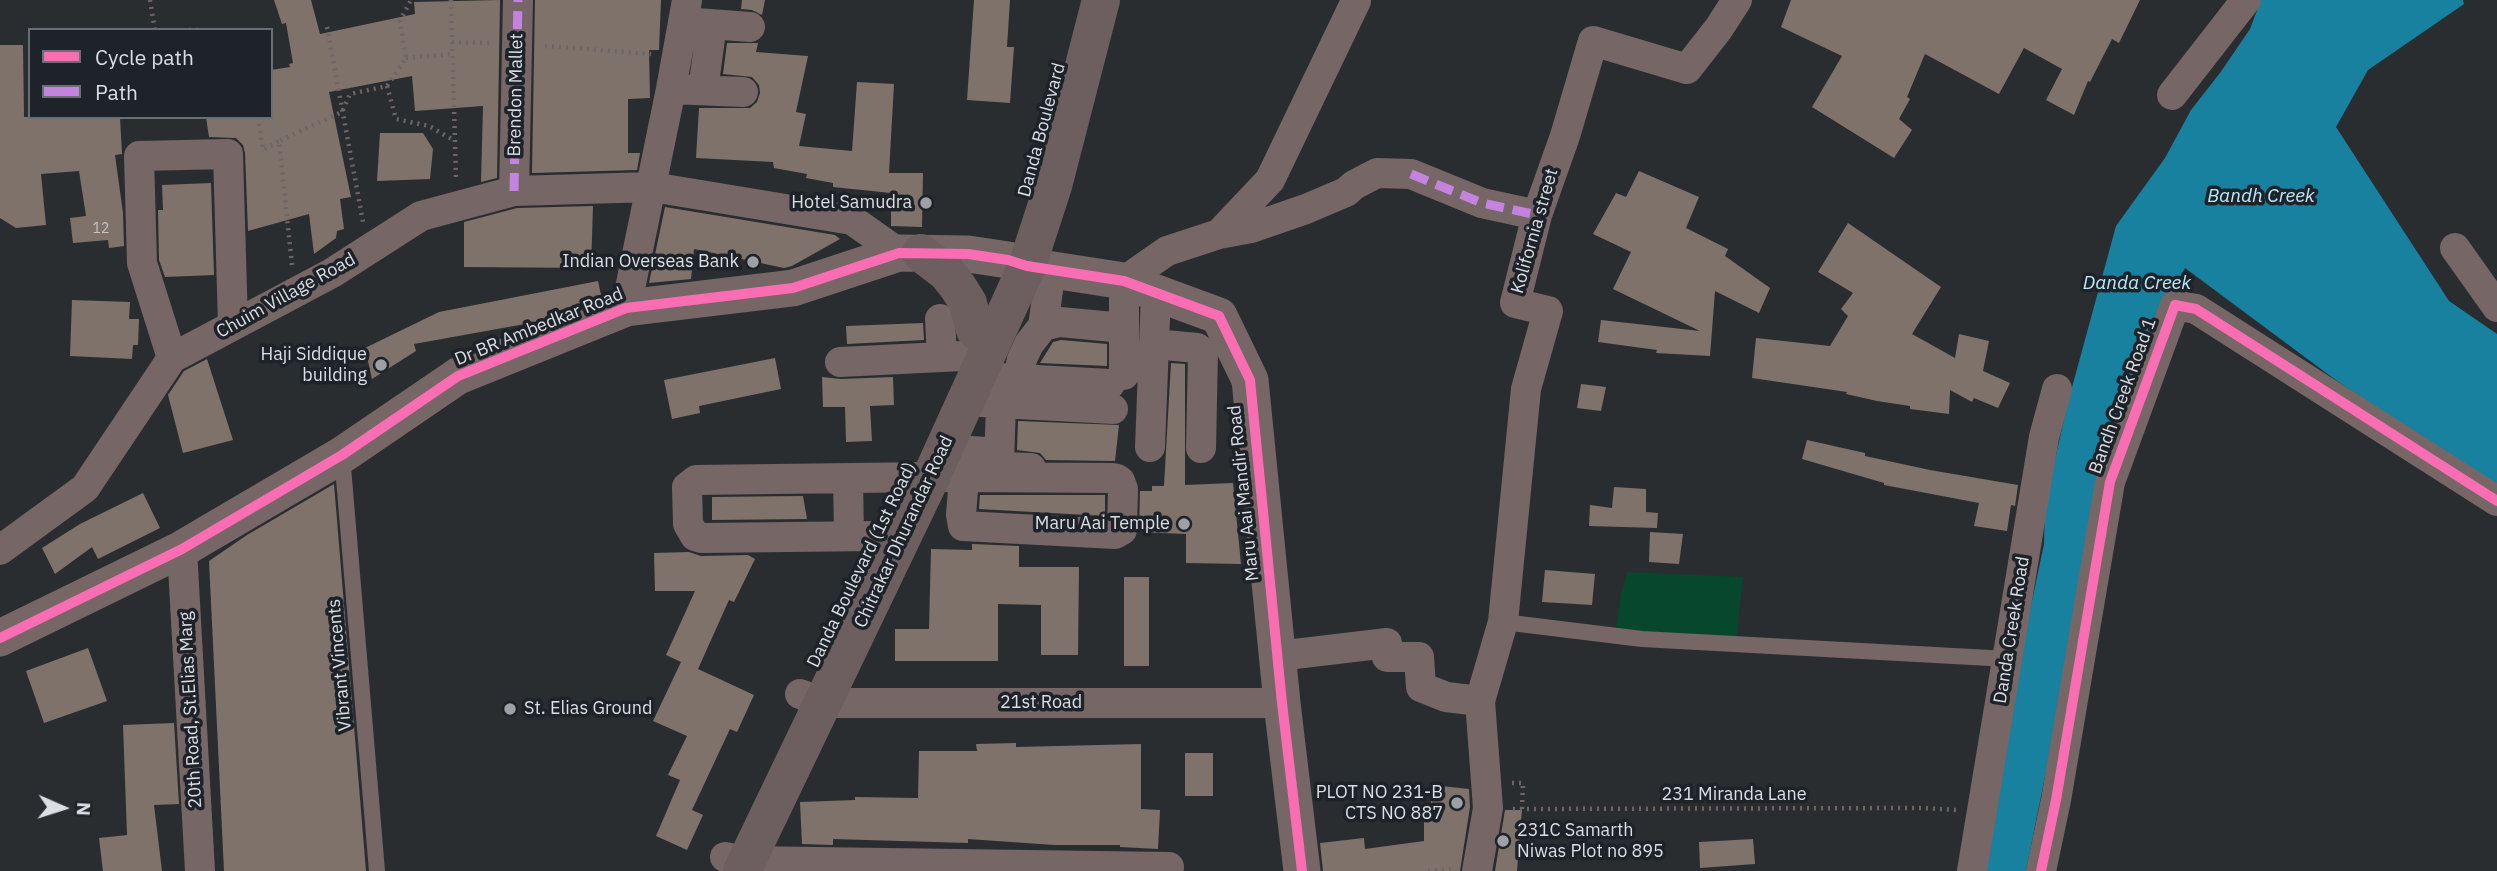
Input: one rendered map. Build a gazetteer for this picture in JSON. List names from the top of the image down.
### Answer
{
  "streets": {
    "main road": ["Danda Boulevard", "Chitrakar Dhurandar Road", "Danda Boulevard (1st Road)"],
    "street": [
      "Brendon Mallet",
      "Kolifornia street",
      "Chuim Village Road",
      "Dr BR Ambedkar Road",
      "Bandh Creek Road 1",
      "Maru Aai Mandir Road",
      "Danda Creek Road",
      "21st Road",
      "20th Road, St.Elias Marg"
    ],
    "lane": ["Vibrant Vincents"],
    "path": ["231 Miranda Lane"]
  },
  "crossings": [
    ["Brendon Mallet", "Chuim Village Road"],
    ["Danda Boulevard", "Dr BR Ambedkar Road"],
    ["Danda Boulevard", "Maru Aai Mandir Road"],
    ["Danda Boulevard", "Chitrakar Dhurandar Road"],
    ["Chuim Village Road", "Dr BR Ambedkar Road"],
    ["Dr BR Ambedkar Road", "Maru Aai Mandir Road"],
    ["Dr BR Ambedkar Road", "Chitrakar Dhurandar Road"],
    ["Dr BR Ambedkar Road", "Vibrant Vincents"],
    ["Dr BR Ambedkar Road", "20th Road, St.Elias Marg"],
    ["Maru Aai Mandir Road", "Chitrakar Dhurandar Road"],
    ["Maru Aai Mandir Road", "21st Road"],
    ["Chitrakar Dhurandar Road", "Danda Boulevard (1st Road)"],
    ["Chitrakar Dhurandar Road", "21st Road"],
    ["Danda Boulevard (1st Road)", "21st Road"]
  ],
  "water": ["Bandh Creek", "Danda Creek"],
  "places": [
    "Hotel Samudra",
    "Indian Overseas Bank",
    "Haji Siddique building",
    "Maru Aai Temple",
    "St. Elias Ground",
    "PLOT NO 231-B CTS NO 887",
    "231C Samarth Niwas Plot no 895"
  ],
  "house_numbers": ["12"],
  "legend": ["Cycle path", "Path"],
  "north": "right"
}
